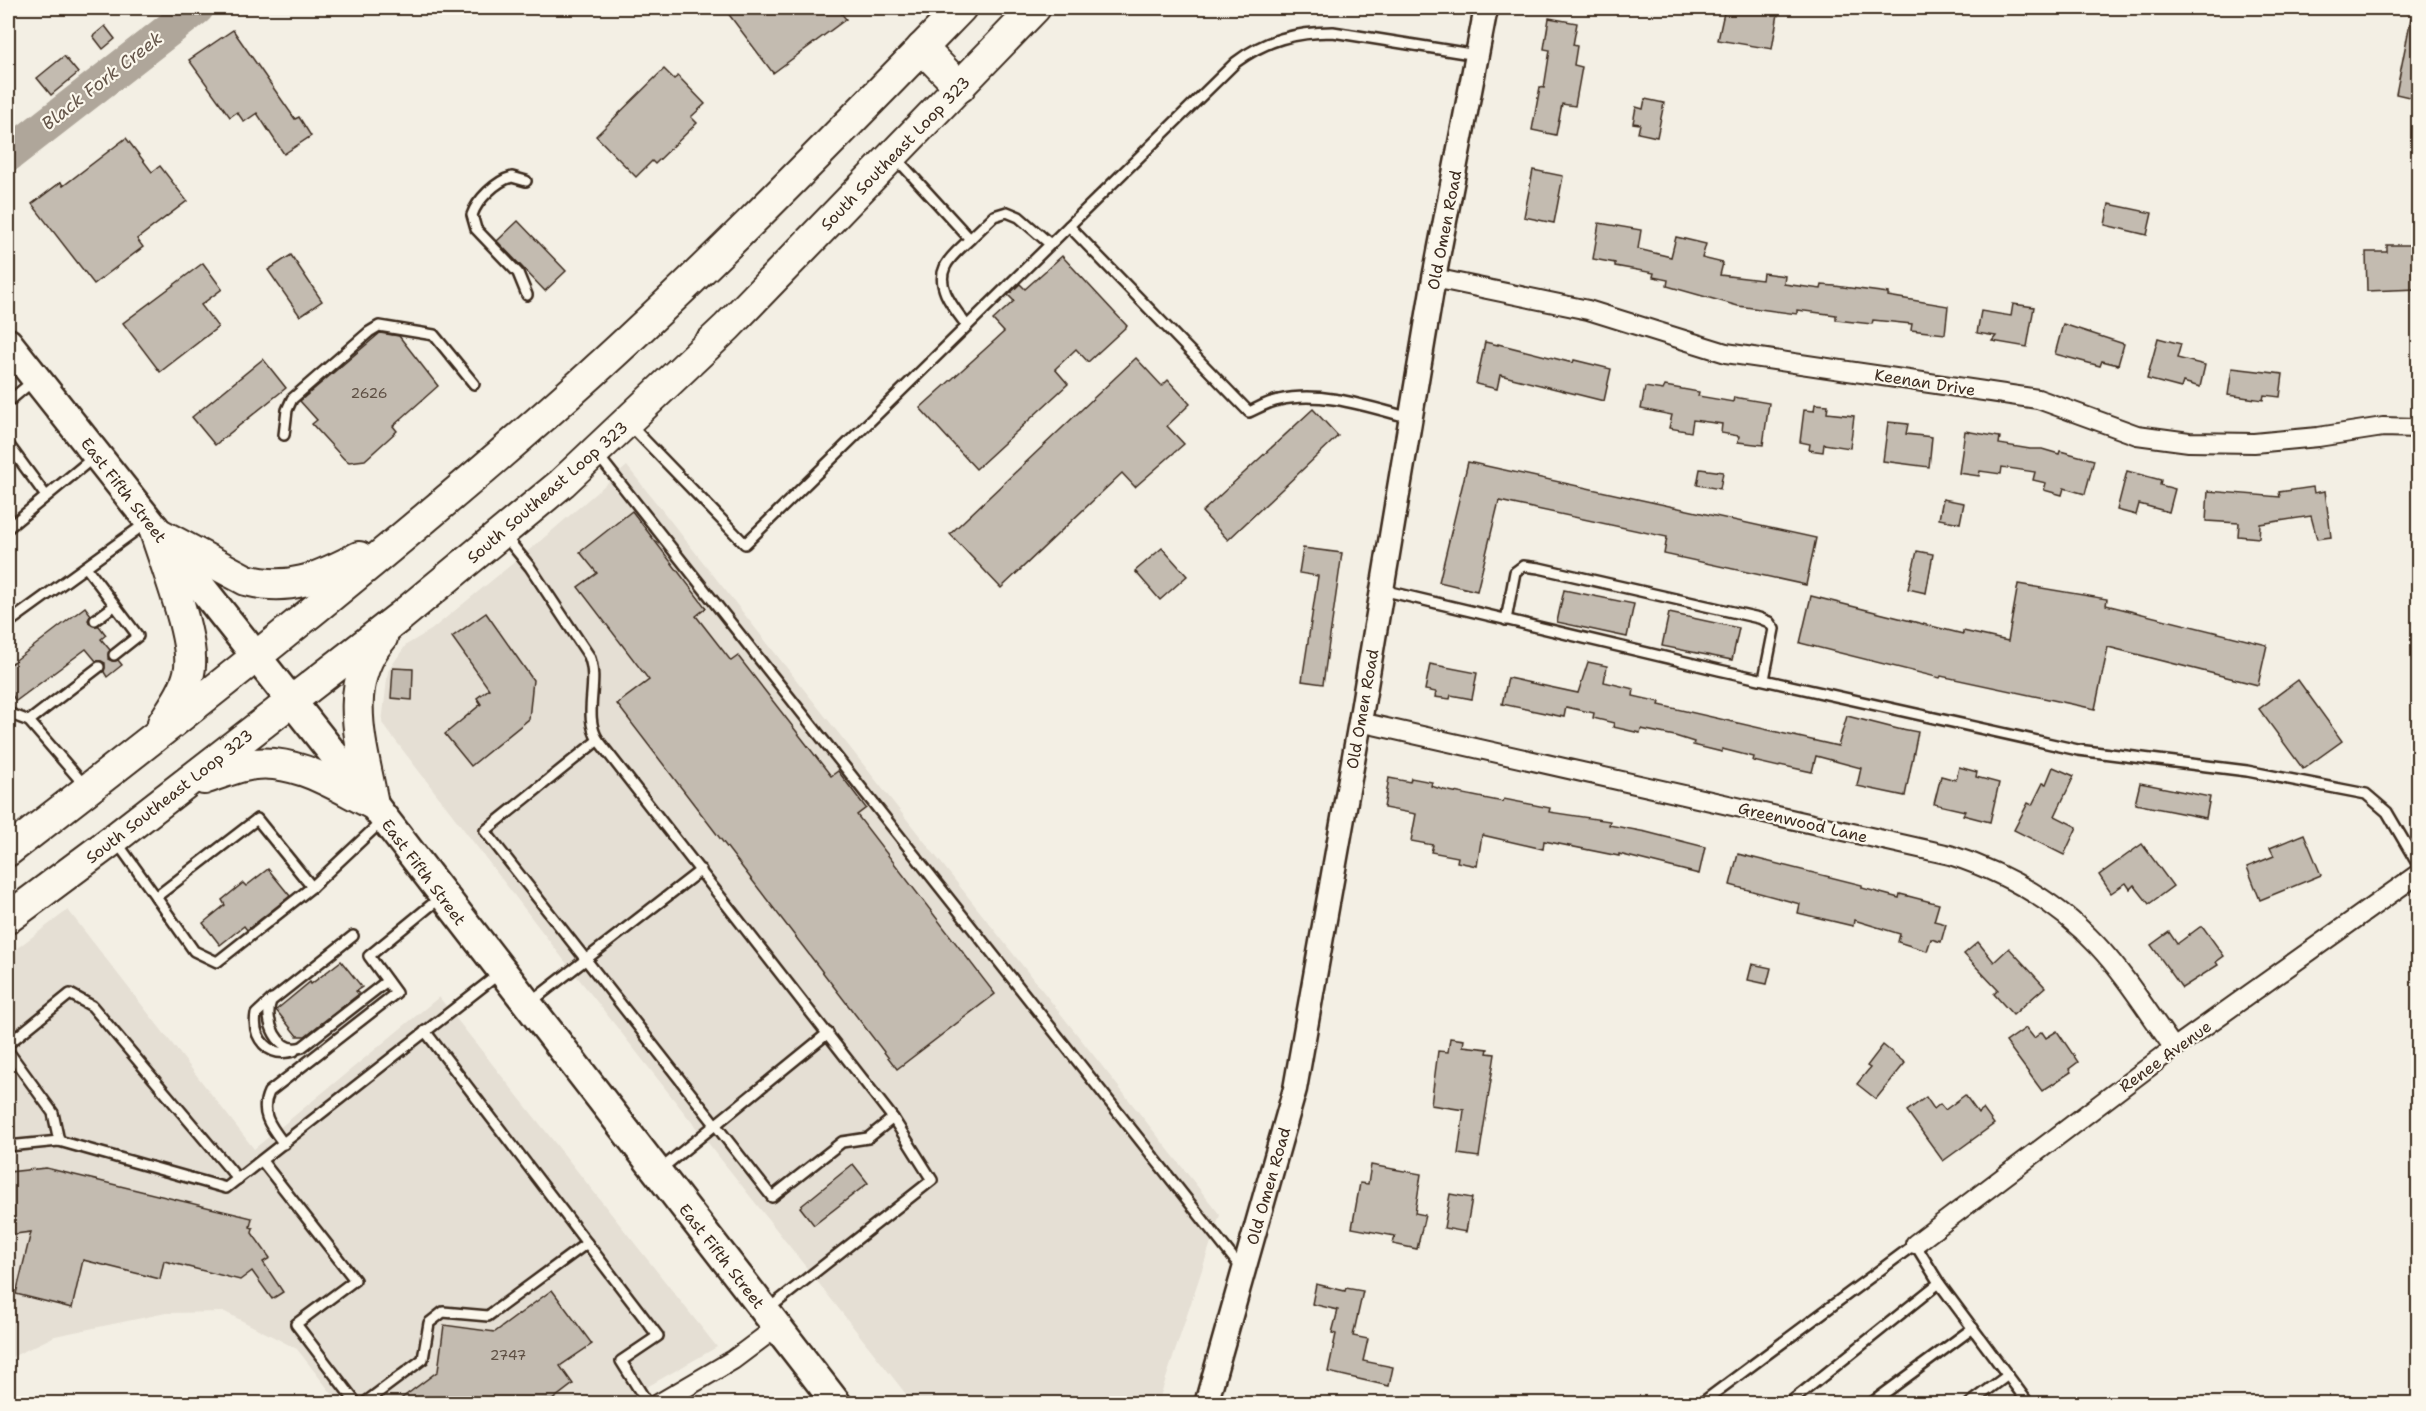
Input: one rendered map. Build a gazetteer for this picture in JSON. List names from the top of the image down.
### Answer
{
  "streets": {
    "highway": ["South Southeast Loop 323"],
    "main road": ["East Fifth Street"],
    "street": [
      "Old Omen Road",
      "Keenan Drive",
      "Greenwood Lane",
      "Renee Avenue"
    ]
  },
  "crossings": [
    ["South Southeast Loop 323", "East Fifth Street"],
    ["Old Omen Road", "Keenan Drive"],
    ["Old Omen Road", "Greenwood Lane"],
    ["Greenwood Lane", "Renee Avenue"]
  ],
  "water": ["Black Fork Creek"],
  "house_numbers": ["2626", "2747"]
}
